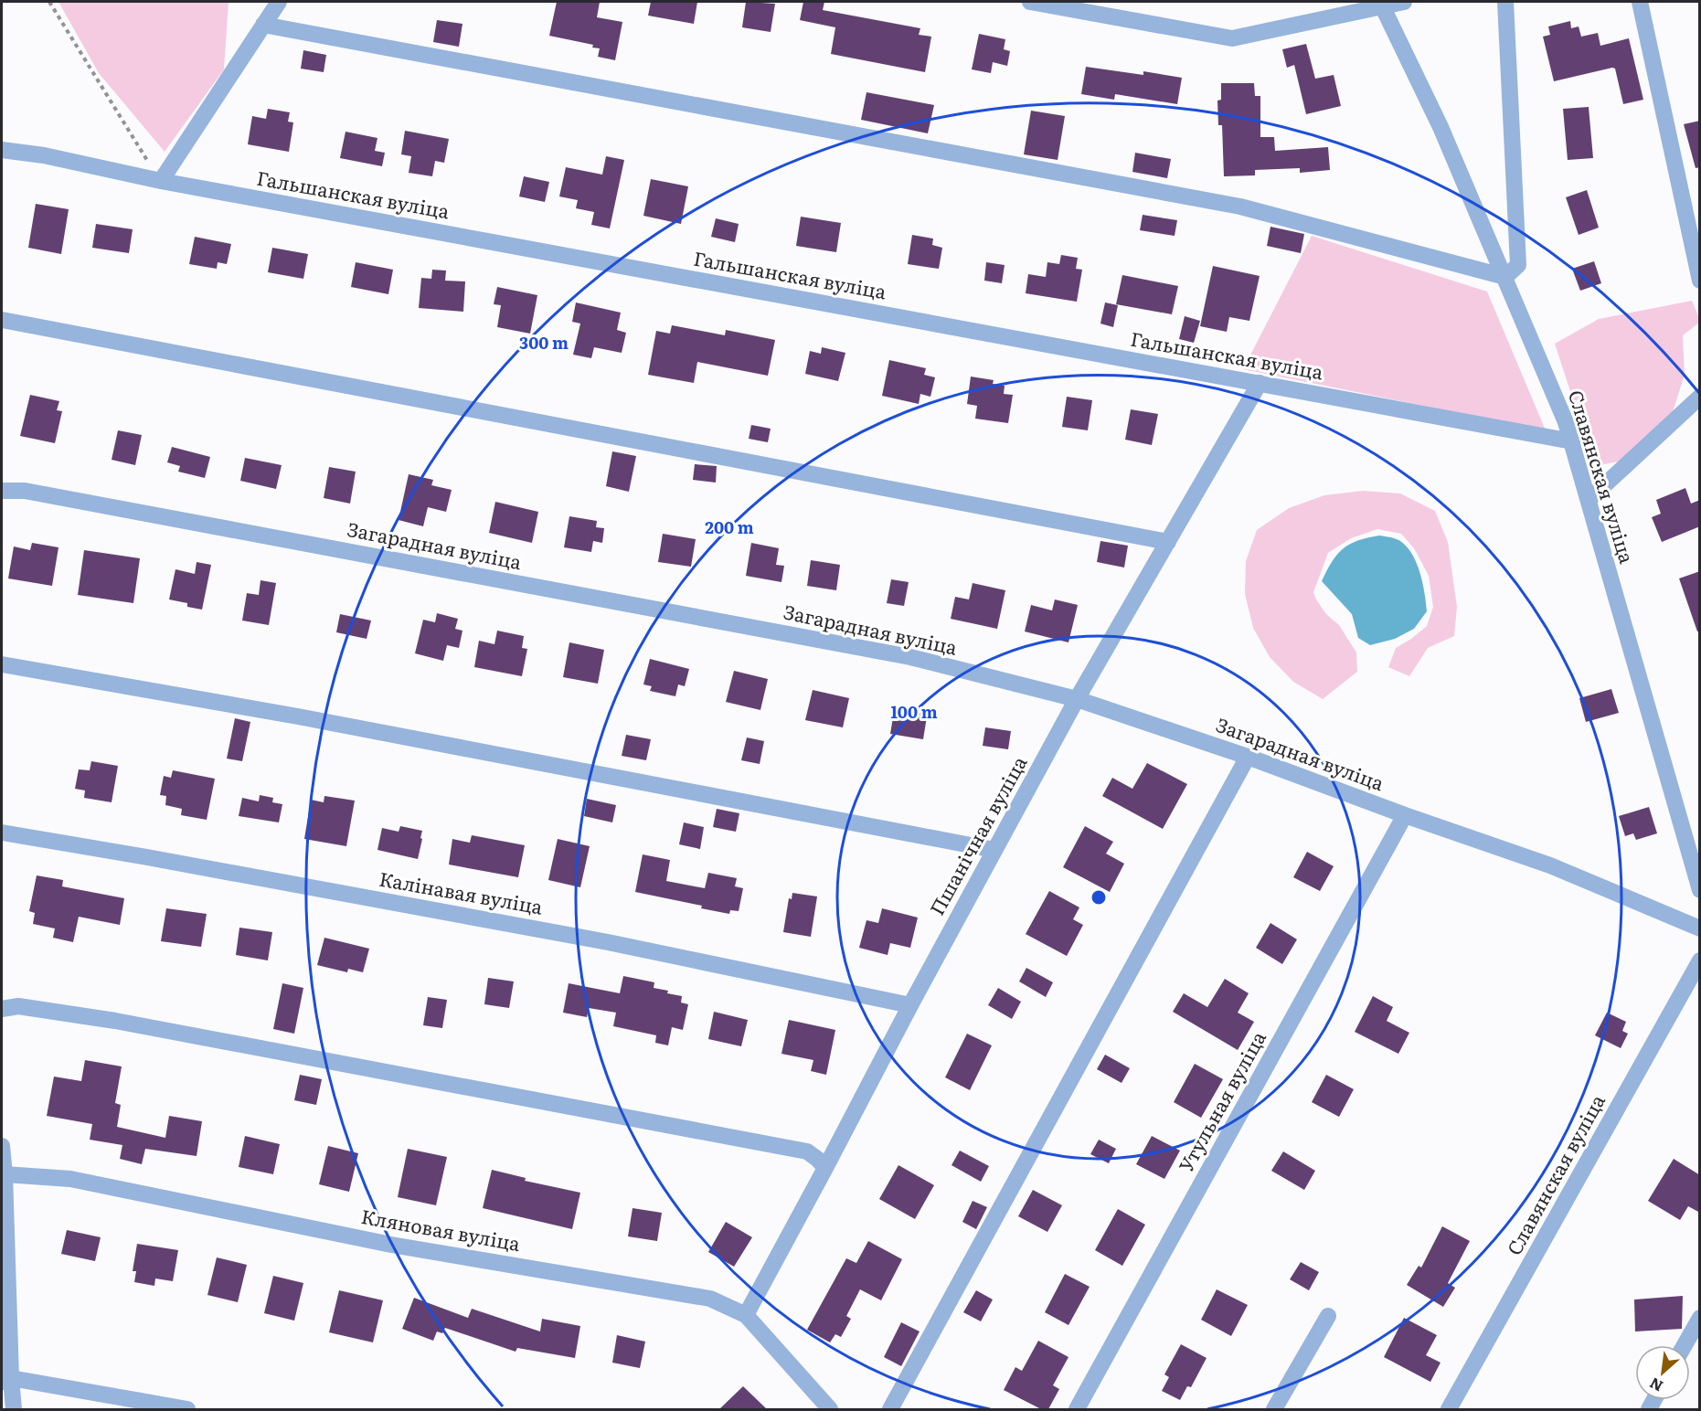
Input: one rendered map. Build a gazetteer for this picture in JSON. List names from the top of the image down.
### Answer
{
  "streets": {
    "street": [
      "Гальшанская вуліца",
      "Славянская вуліца",
      "Загарадная вуліца",
      "Пшанічная вуліца",
      "Калінавая вуліца",
      "Утульная вуліца",
      "Кляновая вуліца"
    ]
  },
  "crossings": [
    ["Гальшанская вуліца", "Славянская вуліца"],
    ["Гальшанская вуліца", "Пшанічная вуліца"],
    ["Загарадная вуліца", "Пшанічная вуліца"],
    ["Загарадная вуліца", "Утульная вуліца"],
    ["Пшанічная вуліца", "Калінавая вуліца"],
    ["Пшанічная вуліца", "Кляновая вуліца"]
  ],
  "north": "bottom left",
  "rings": ["300 m", "200 m", "100 m"]
}
